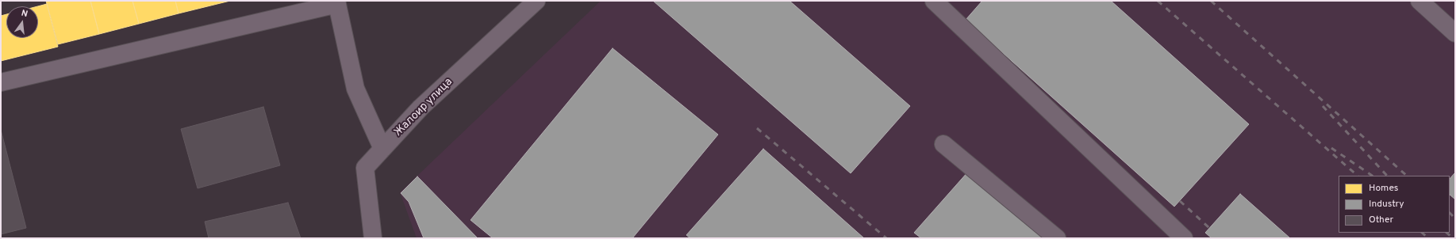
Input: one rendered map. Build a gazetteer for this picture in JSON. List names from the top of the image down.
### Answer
{
  "streets": {
    "street": ["Жалоир улица"]
  },
  "legend": ["Homes", "Industry", "Other"],
  "north": "top"
}
